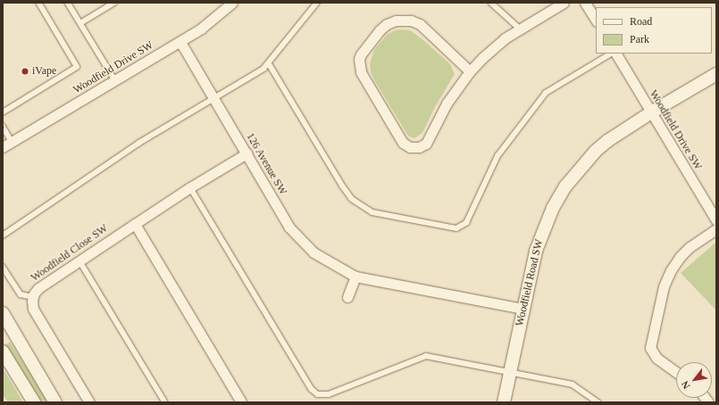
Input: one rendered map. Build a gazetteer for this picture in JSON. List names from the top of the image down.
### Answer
{
  "streets": {
    "street": [
      "Woodfield Drive SW",
      "126 Avenue SW",
      "Woodfield Close SW",
      "Woodfield Road SW"
    ]
  },
  "crossings": [
    ["Woodfield Drive SW", "126 Avenue SW"],
    ["Woodfield Drive SW", "Woodfield Road SW"],
    ["126 Avenue SW", "Woodfield Close SW"],
    ["126 Avenue SW", "Woodfield Road SW"]
  ],
  "places": ["iVape"],
  "legend": ["Road", "Park"],
  "north": "bottom left"
}
